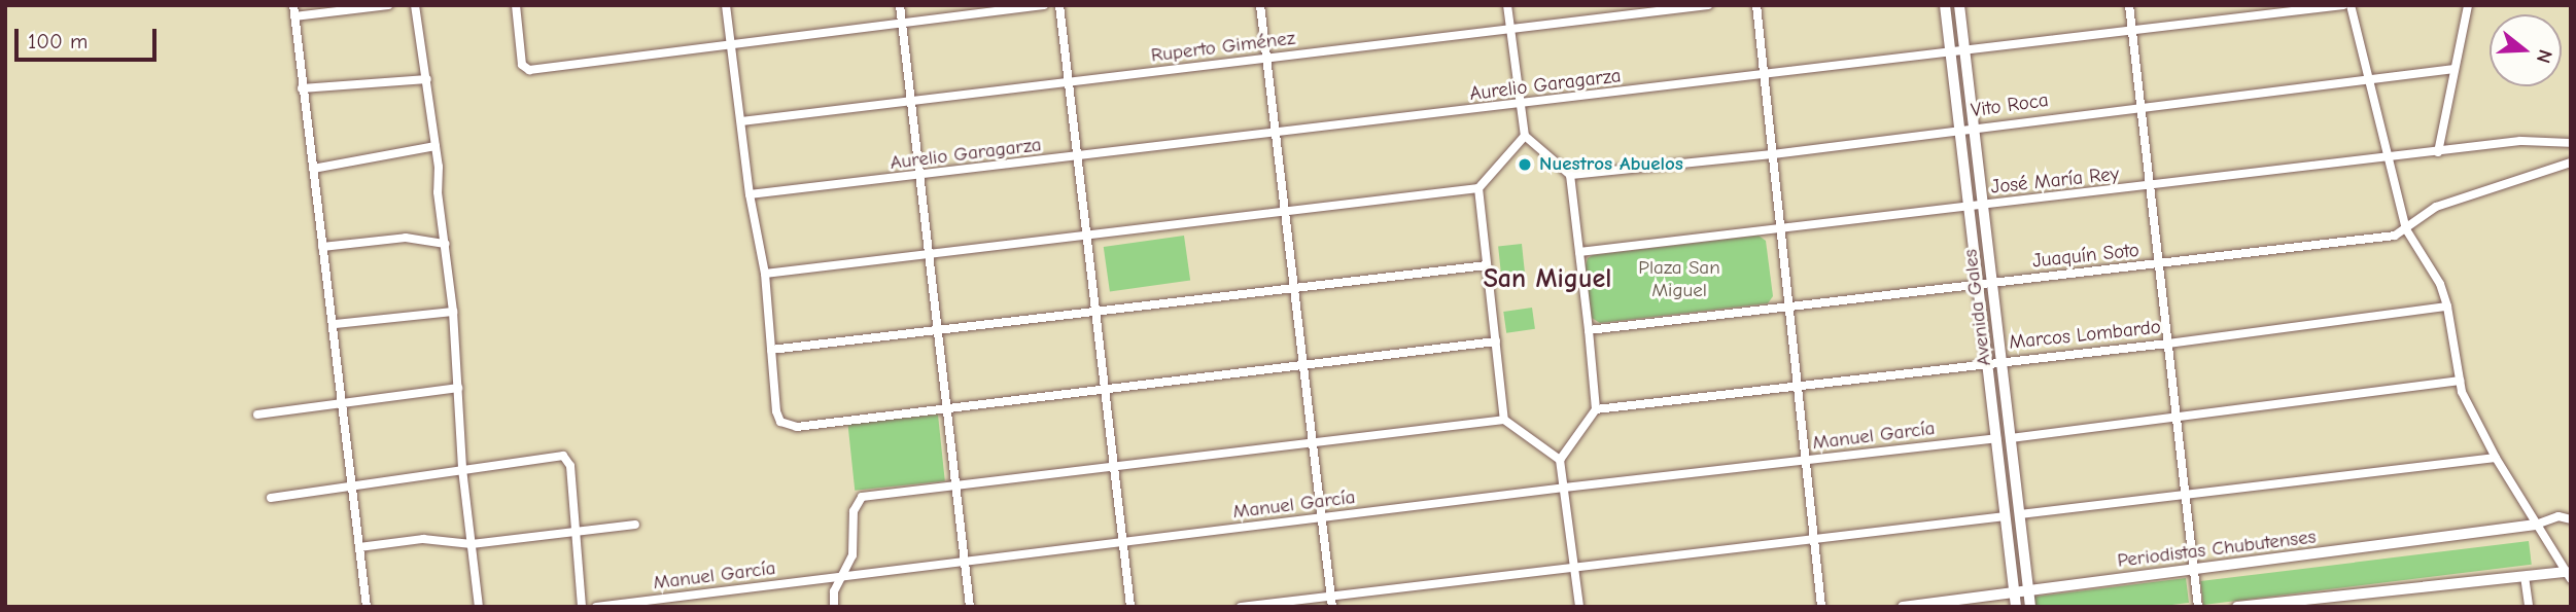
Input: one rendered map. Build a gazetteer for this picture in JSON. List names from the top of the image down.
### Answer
{
  "streets": {
    "street": [
      "Ruperto Giménez",
      "Aurelio Garagarza",
      "Vito Roca",
      "José María Rey",
      "Juaquín Soto",
      "Avenida Gales",
      "Marcos Lombardo",
      "Manuel García",
      "Periodistas Chubutenses"
    ]
  },
  "crossings": [
    ["Aurelio Garagarza", "Avenida Gales"],
    ["Vito Roca", "Avenida Gales"],
    ["José María Rey", "Avenida Gales"],
    ["Juaquín Soto", "Avenida Gales"],
    ["Avenida Gales", "Marcos Lombardo"],
    ["Avenida Gales", "Manuel García"],
    ["Avenida Gales", "Periodistas Chubutenses"]
  ],
  "districts": ["San Miguel"],
  "parks": ["Plaza San Miguel"],
  "places": ["Nuestros Abuelos"],
  "scale_bar": "100 m",
  "north": "right"
}
